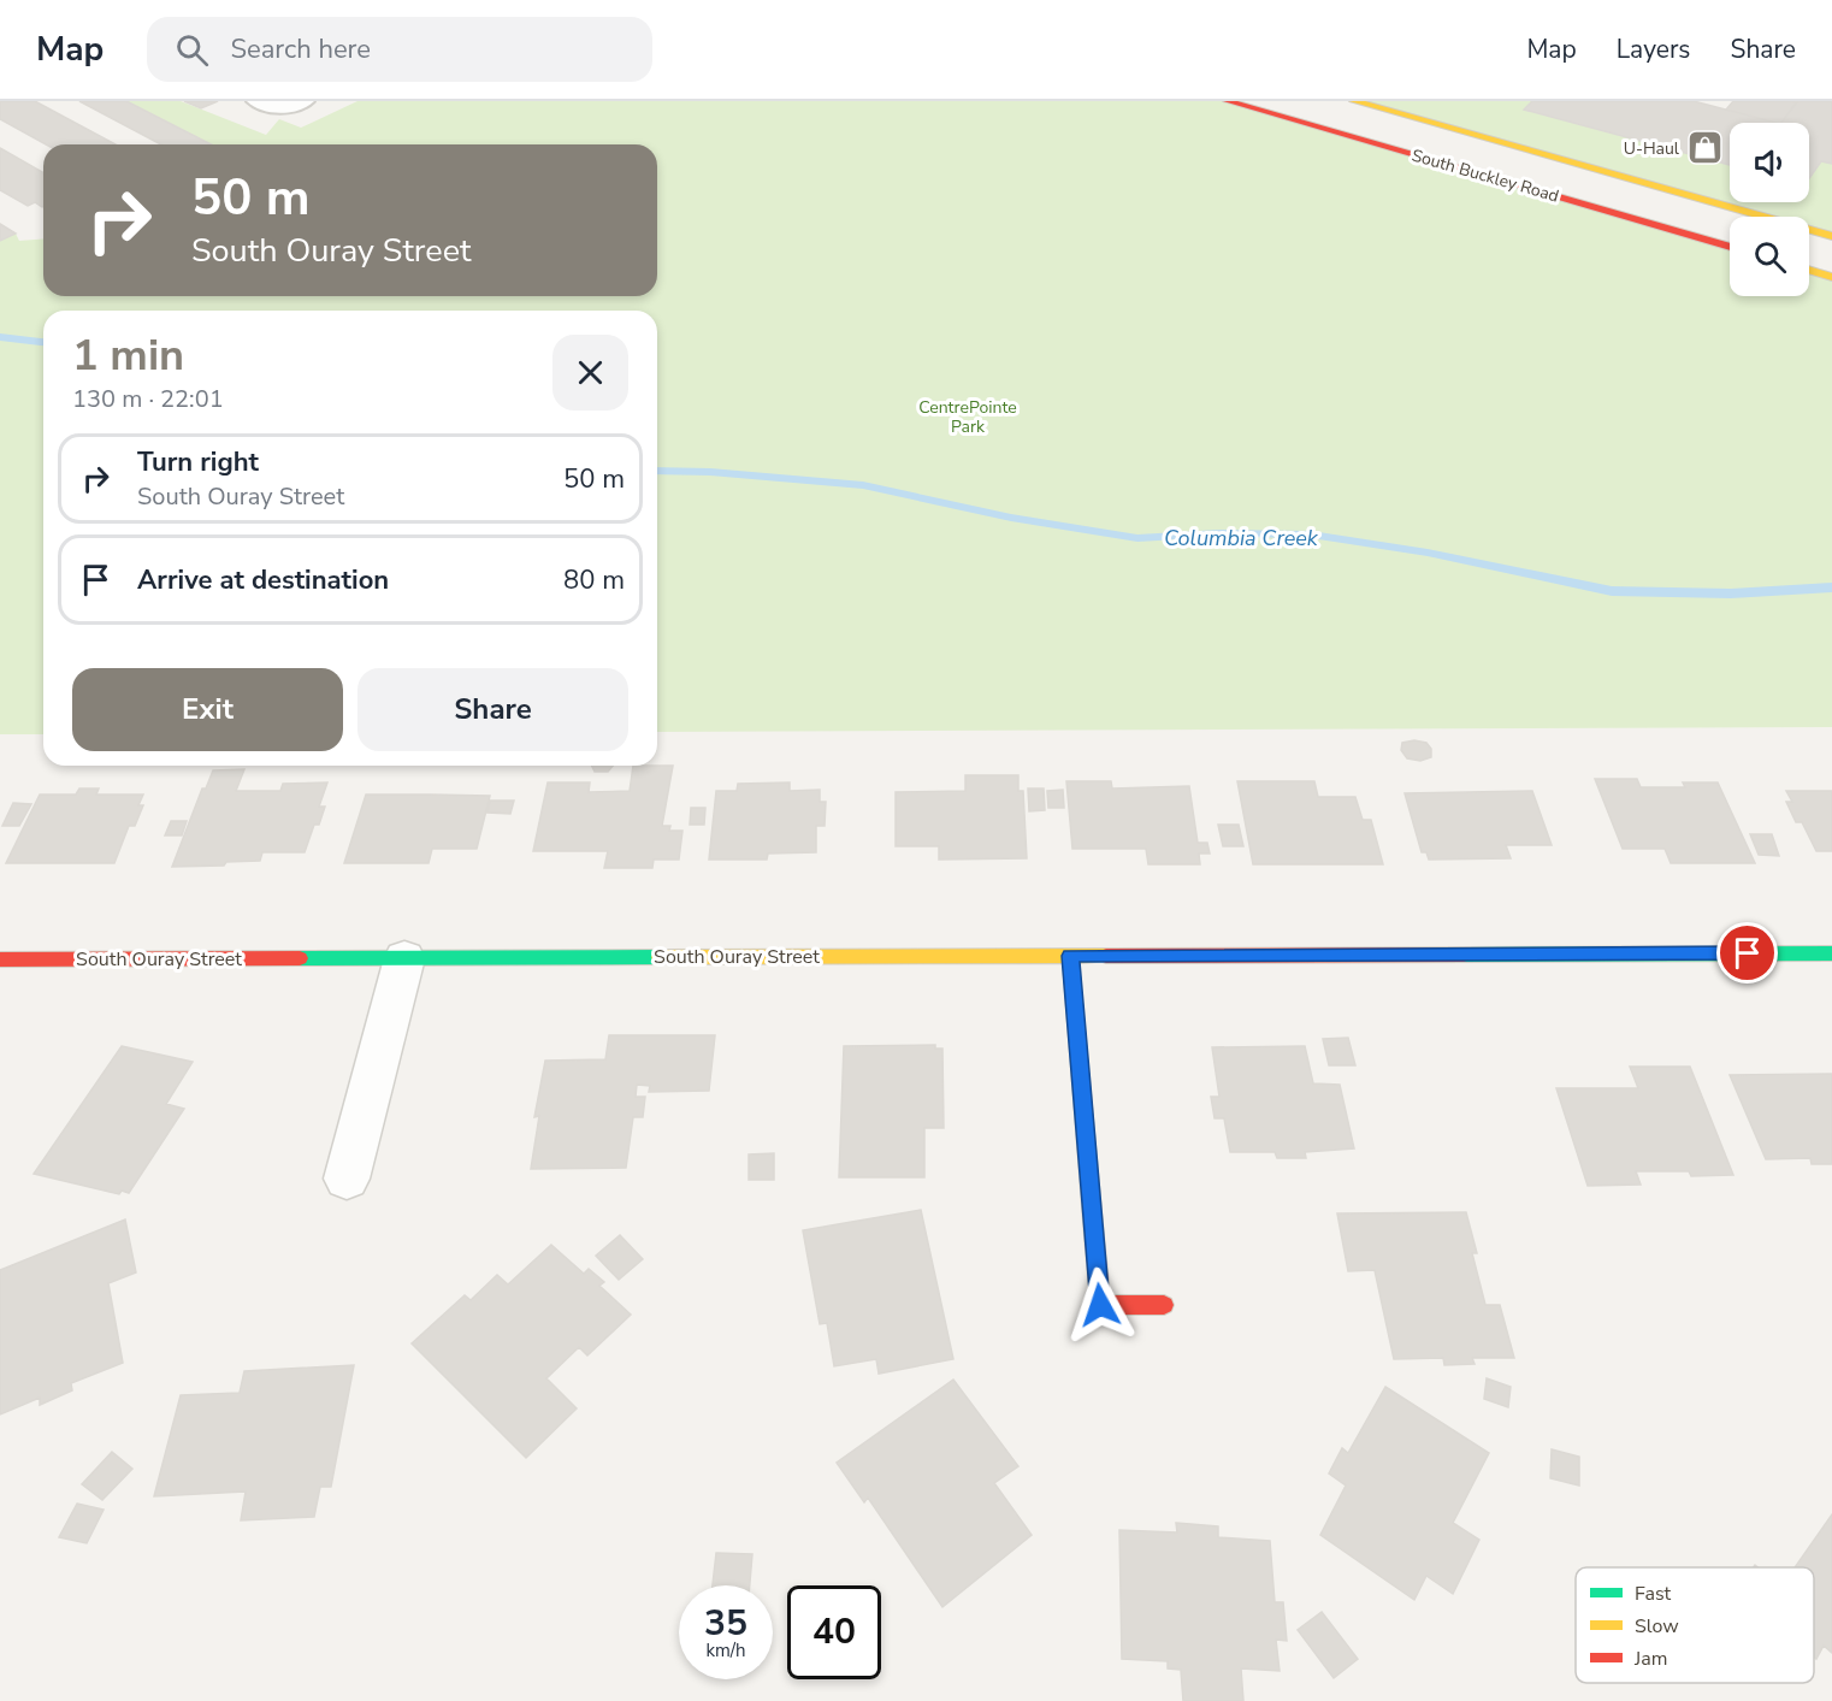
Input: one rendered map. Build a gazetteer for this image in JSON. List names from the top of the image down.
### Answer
{
  "streets": {
    "street": ["South Buckley Road", "South Ouray Street"]
  },
  "water": ["Columbia Creek"],
  "parks": ["CentrePointe Park"],
  "places": {
    "shop": ["U-Haul"]
  },
  "legend": ["Fast", "Slow", "Jam"],
  "page": {
    "header": "Map",
    "search": "Search here",
    "nav": ["Map", "Layers", "Share"],
    "turn": ["50 m", "South Ouray Street"],
    "heading": ["1 min", "130 m · 22:01"],
    "list": [
      {
        "name": "Turn right",
        "note": "South Ouray Street",
        "value": "50 m"
      },
      {
        "name": "Arrive at destination",
        "value": "80 m"
      }
    ],
    "buttons": ["Exit", "Share"],
    "speed": "35 km/h",
    "limit": "40"
  }
}
